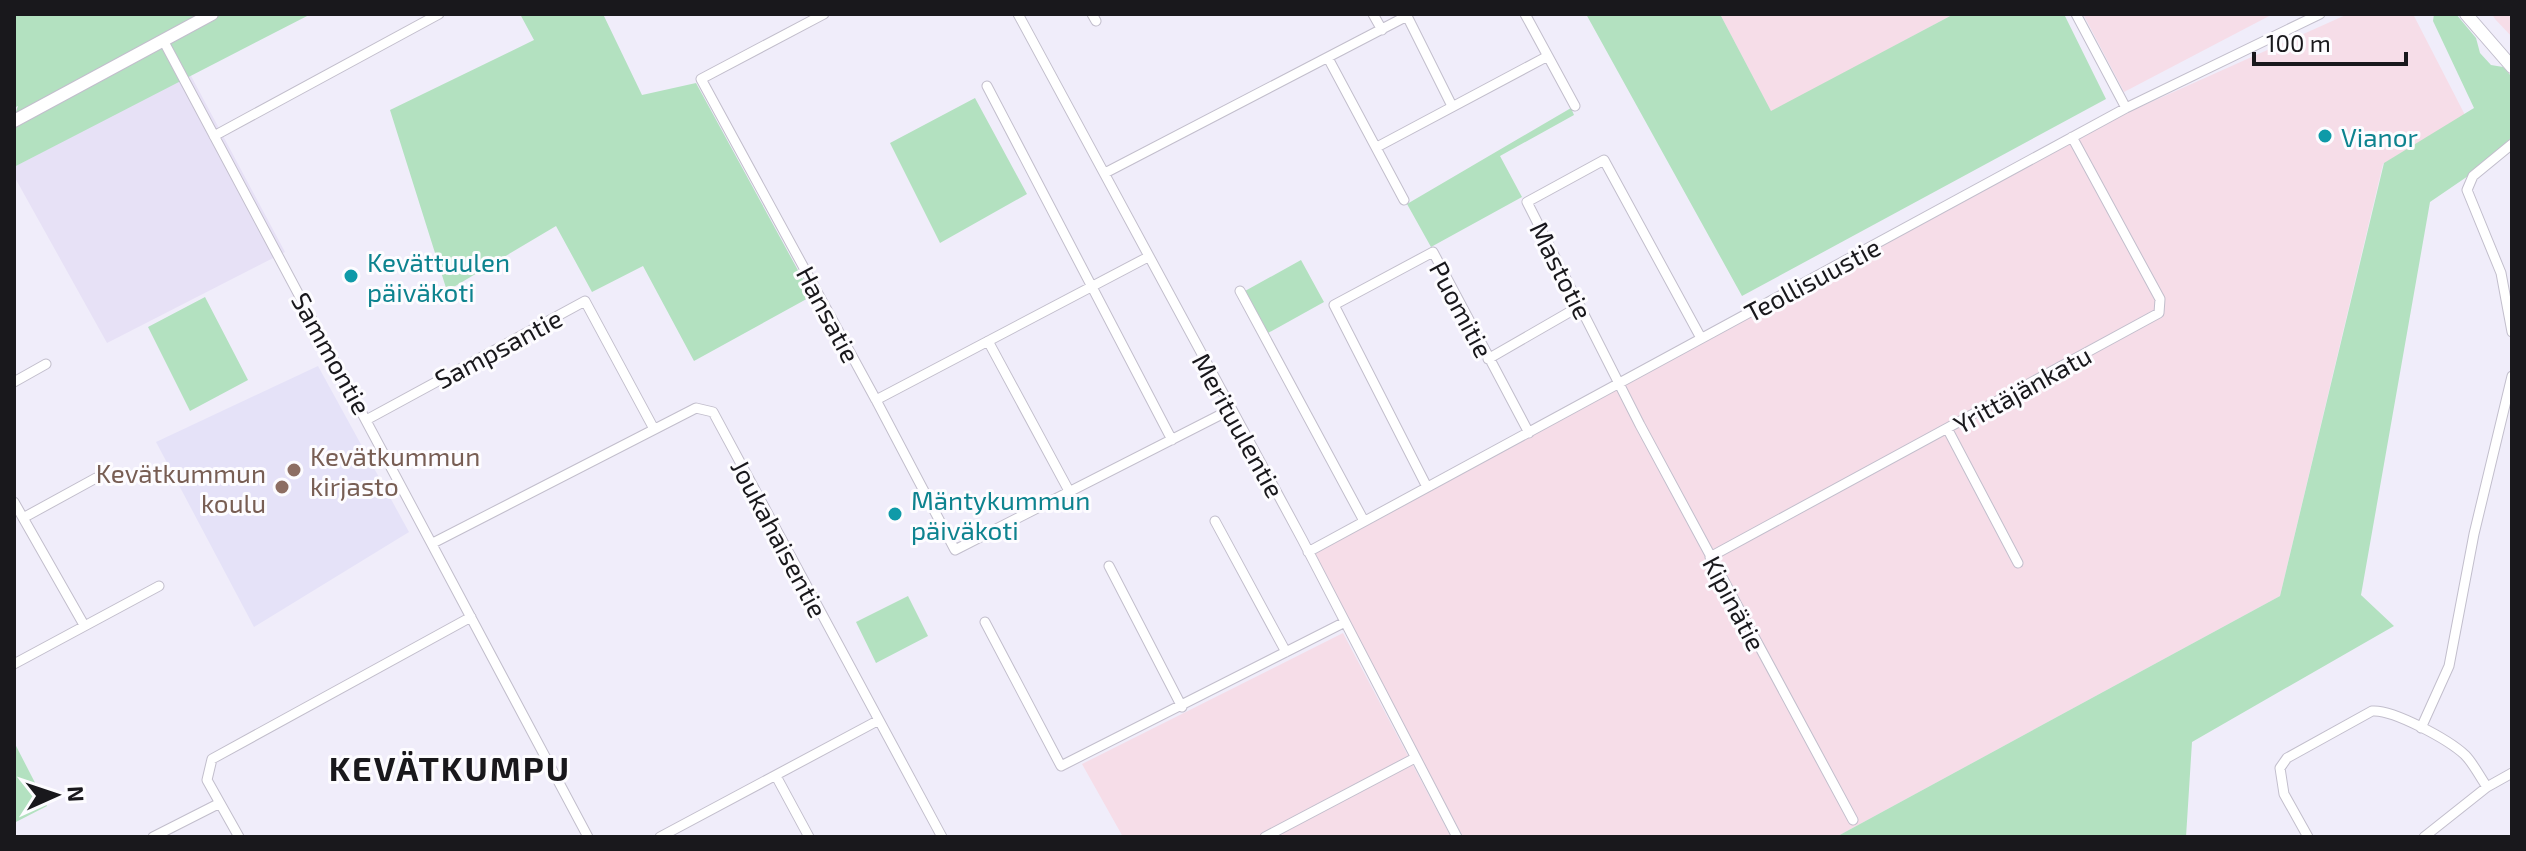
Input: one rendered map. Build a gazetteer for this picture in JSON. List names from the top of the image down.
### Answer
{
  "streets": {
    "street": [
      "Mastotie",
      "Teollisuustie",
      "Puomitie",
      "Hansatie",
      "Sampsantie",
      "Sammontie",
      "Yrittäjänkatu",
      "Merituulentie",
      "Joukahaisentie",
      "Kipinätie"
    ]
  },
  "crossings": [
    ["Mastotie", "Teollisuustie"],
    ["Mastotie", "Kipinätie"],
    ["Teollisuustie", "Puomitie"],
    ["Teollisuustie", "Yrittäjänkatu"],
    ["Teollisuustie", "Merituulentie"],
    ["Teollisuustie", "Kipinätie"],
    ["Sampsantie", "Sammontie"],
    ["Sampsantie", "Joukahaisentie"],
    ["Sammontie", "Joukahaisentie"],
    ["Yrittäjänkatu", "Kipinätie"]
  ],
  "districts": ["KEVÄTKUMPU"],
  "places": [
    "Vianor",
    "Kevättuulen päiväkoti",
    "Kevätkummun kirjasto",
    "Kevätkummun koulu",
    "Mäntykummun päiväkoti"
  ],
  "scale_bar": "100 m",
  "north": "right"
}
